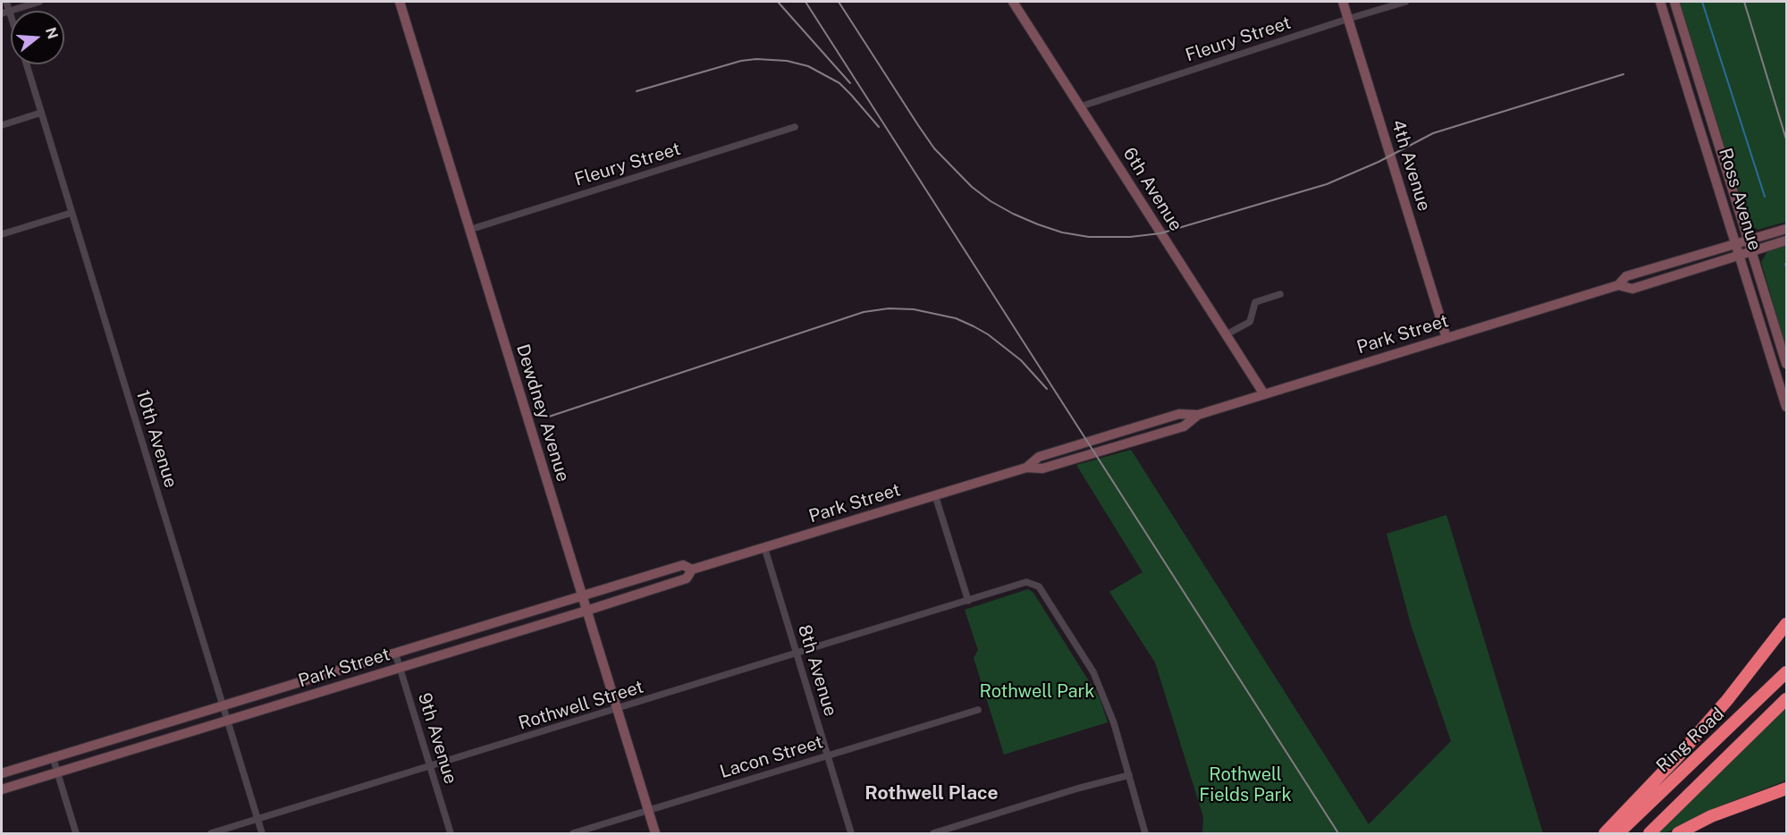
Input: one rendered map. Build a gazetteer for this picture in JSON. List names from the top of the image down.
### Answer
{
  "streets": {
    "highway": ["Ring Road"],
    "main road": [
      "4th Avenue",
      "6th Avenue",
      "Ross Avenue",
      "Park Street",
      "Dewdney Avenue"
    ],
    "street": [
      "Fleury Street",
      "10th Avenue",
      "8th Avenue",
      "Rothwell Street",
      "9th Avenue",
      "Lacon Street"
    ]
  },
  "crossings": [
    ["Fleury Street", "4th Avenue"],
    ["Fleury Street", "6th Avenue"],
    ["Fleury Street", "Dewdney Avenue"],
    ["4th Avenue", "Park Street"],
    ["6th Avenue", "Park Street"],
    ["Ross Avenue", "Park Street"],
    ["Park Street", "Dewdney Avenue"],
    ["Park Street", "10th Avenue"],
    ["Park Street", "8th Avenue"],
    ["Park Street", "9th Avenue"],
    ["Dewdney Avenue", "Rothwell Street"],
    ["Dewdney Avenue", "Lacon Street"],
    ["10th Avenue", "Rothwell Street"],
    ["8th Avenue", "Rothwell Street"],
    ["8th Avenue", "Lacon Street"],
    ["Rothwell Street", "9th Avenue"]
  ],
  "districts": ["Rothwell Place"],
  "parks": ["Rothwell Park", "Rothwell Fields Park"],
  "north": "right"
}
